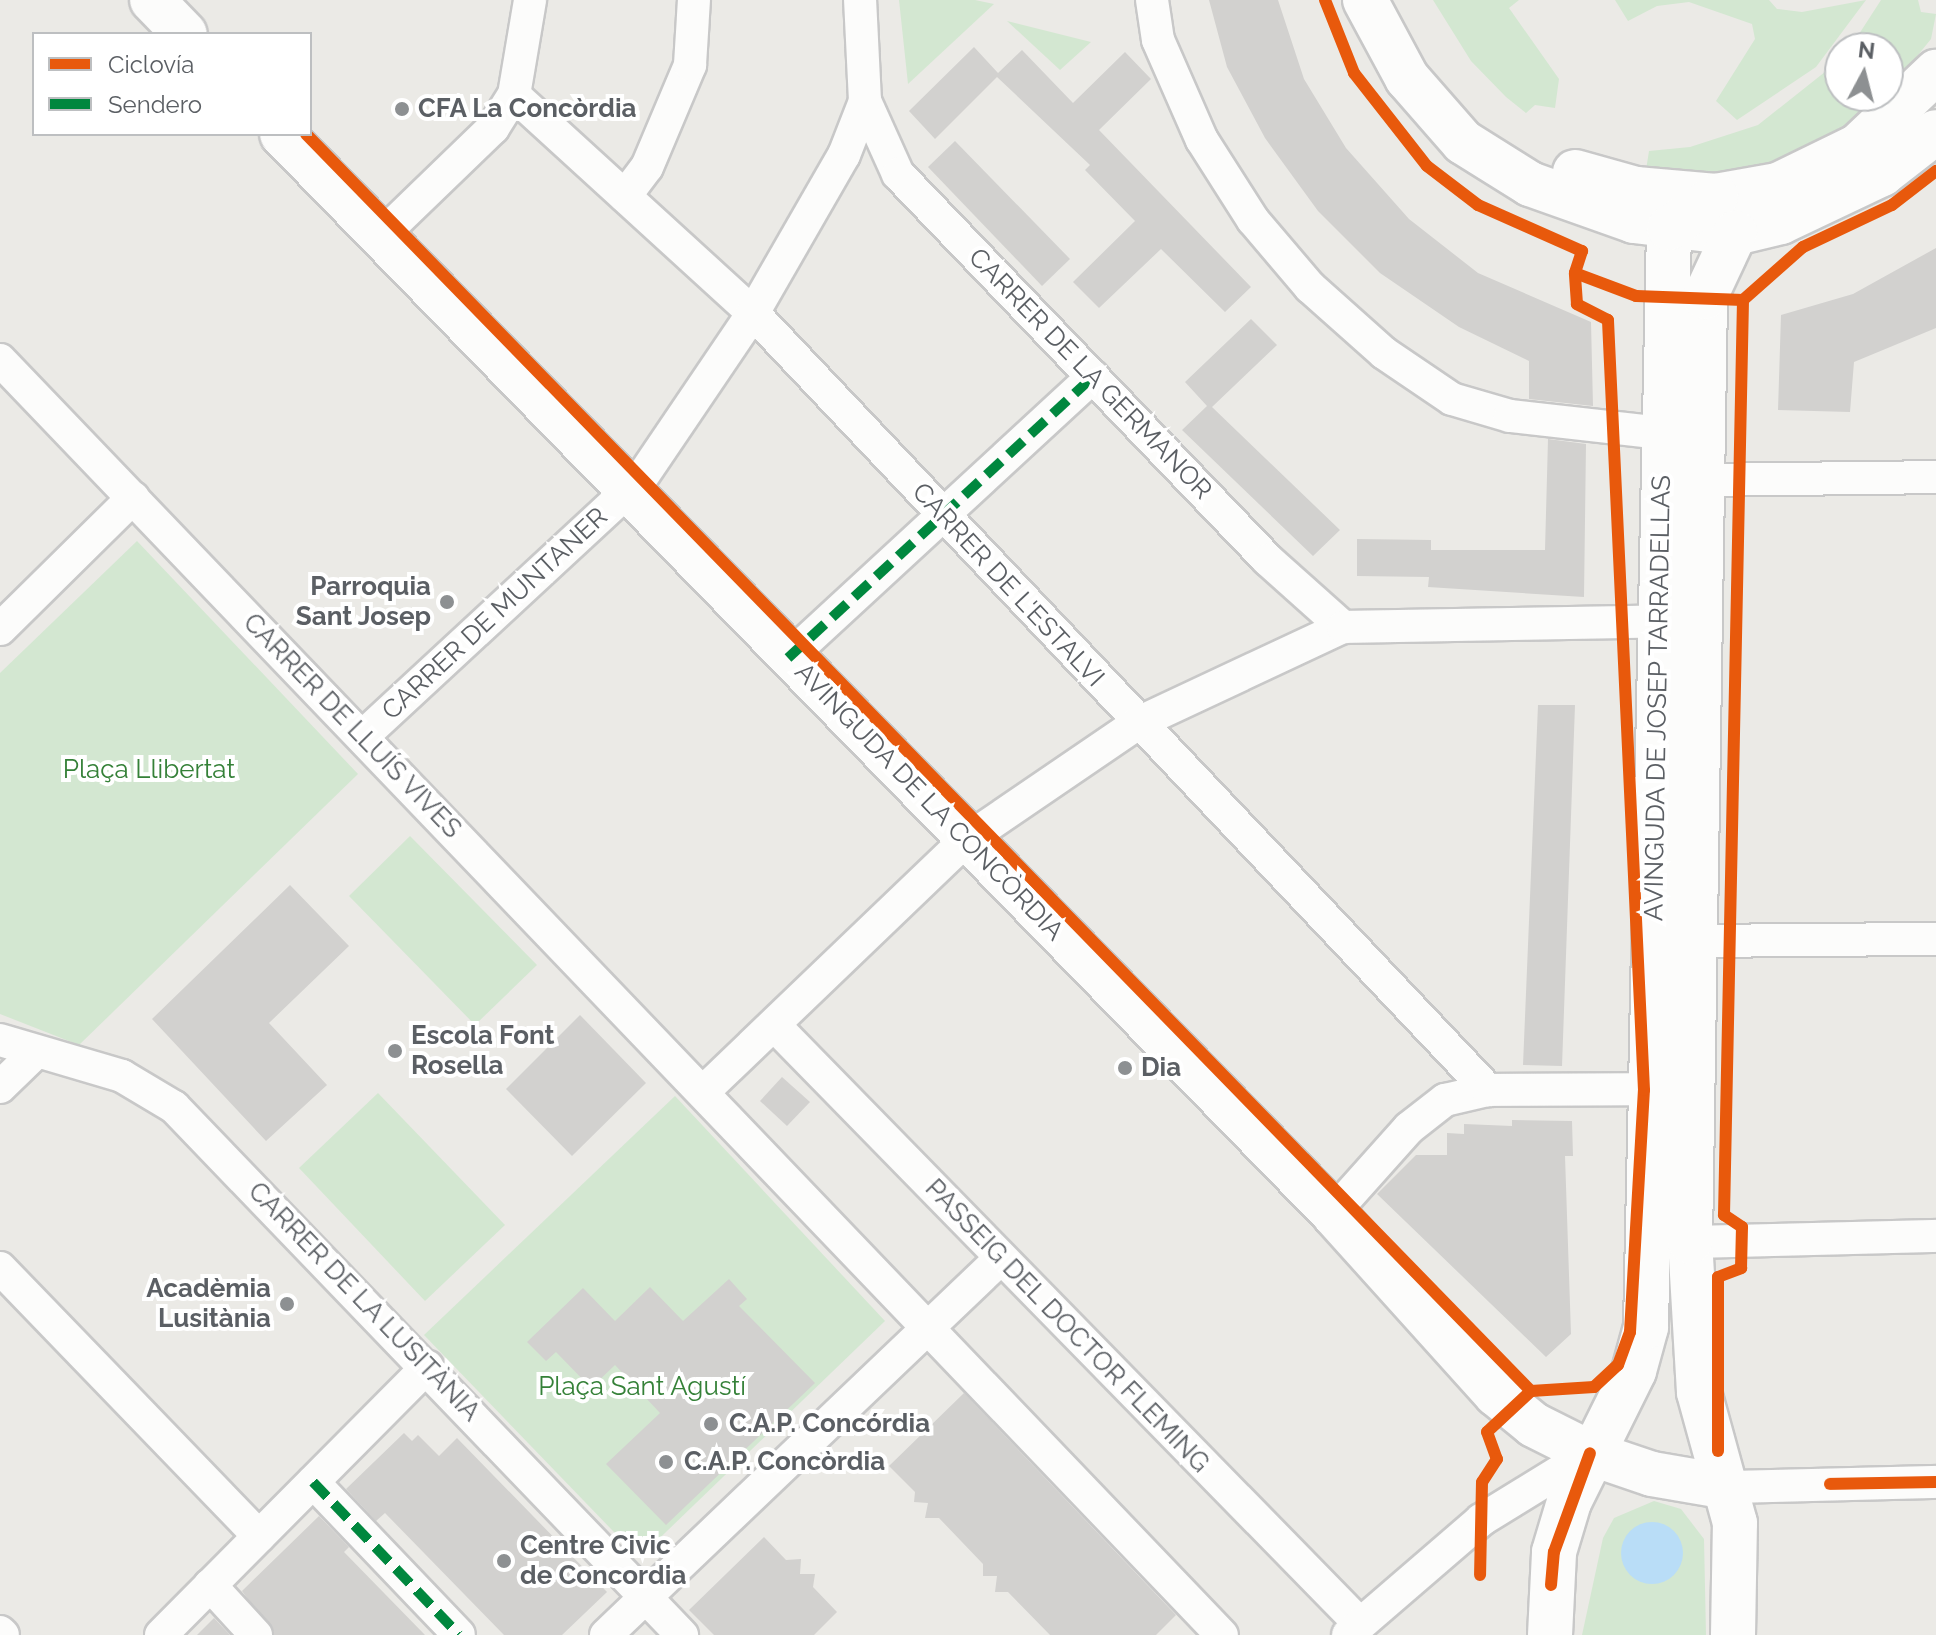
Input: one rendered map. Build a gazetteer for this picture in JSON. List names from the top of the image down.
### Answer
{
  "streets": {
    "main road": ["AVINGUDA DE JOSEP TARRADELLAS", "AVINGUDA DE LA CONCÒRDIA"],
    "street": [
      "CARRER DE LA GERMANOR",
      "CARRER DE L'ESTALVI",
      "CARRER DE MUNTANER",
      "CARRER DE LLUÍS VIVES",
      "CARRER DE LA LUSITÀNIA",
      "PASSEIG DEL DOCTOR FLEMING"
    ]
  },
  "crossings": [
    ["CARRER DE LA GERMANOR", "CARRER DE MUNTANER"],
    ["CARRER DE L'ESTALVI", "CARRER DE MUNTANER"],
    ["CARRER DE MUNTANER", "CARRER DE LLUÍS VIVES"],
    ["CARRER DE MUNTANER", "AVINGUDA DE LA CONCÒRDIA"],
    ["AVINGUDA DE JOSEP TARRADELLAS", "AVINGUDA DE LA CONCÒRDIA"]
  ],
  "parks": ["Plaça Llibertat", "Plaça Sant Agustí"],
  "places": [
    "CFA La Concòrdia",
    "Parroquia Sant Josep",
    "Escola Font Rosella",
    "Dia",
    "Acadèmia Lusitània",
    "C.A.P. Concórdia",
    "C.A.P. Concòrdia",
    "Centre Civic de Concordia"
  ],
  "legend": ["Ciclovía", "Sendero"],
  "north": "top"
}
